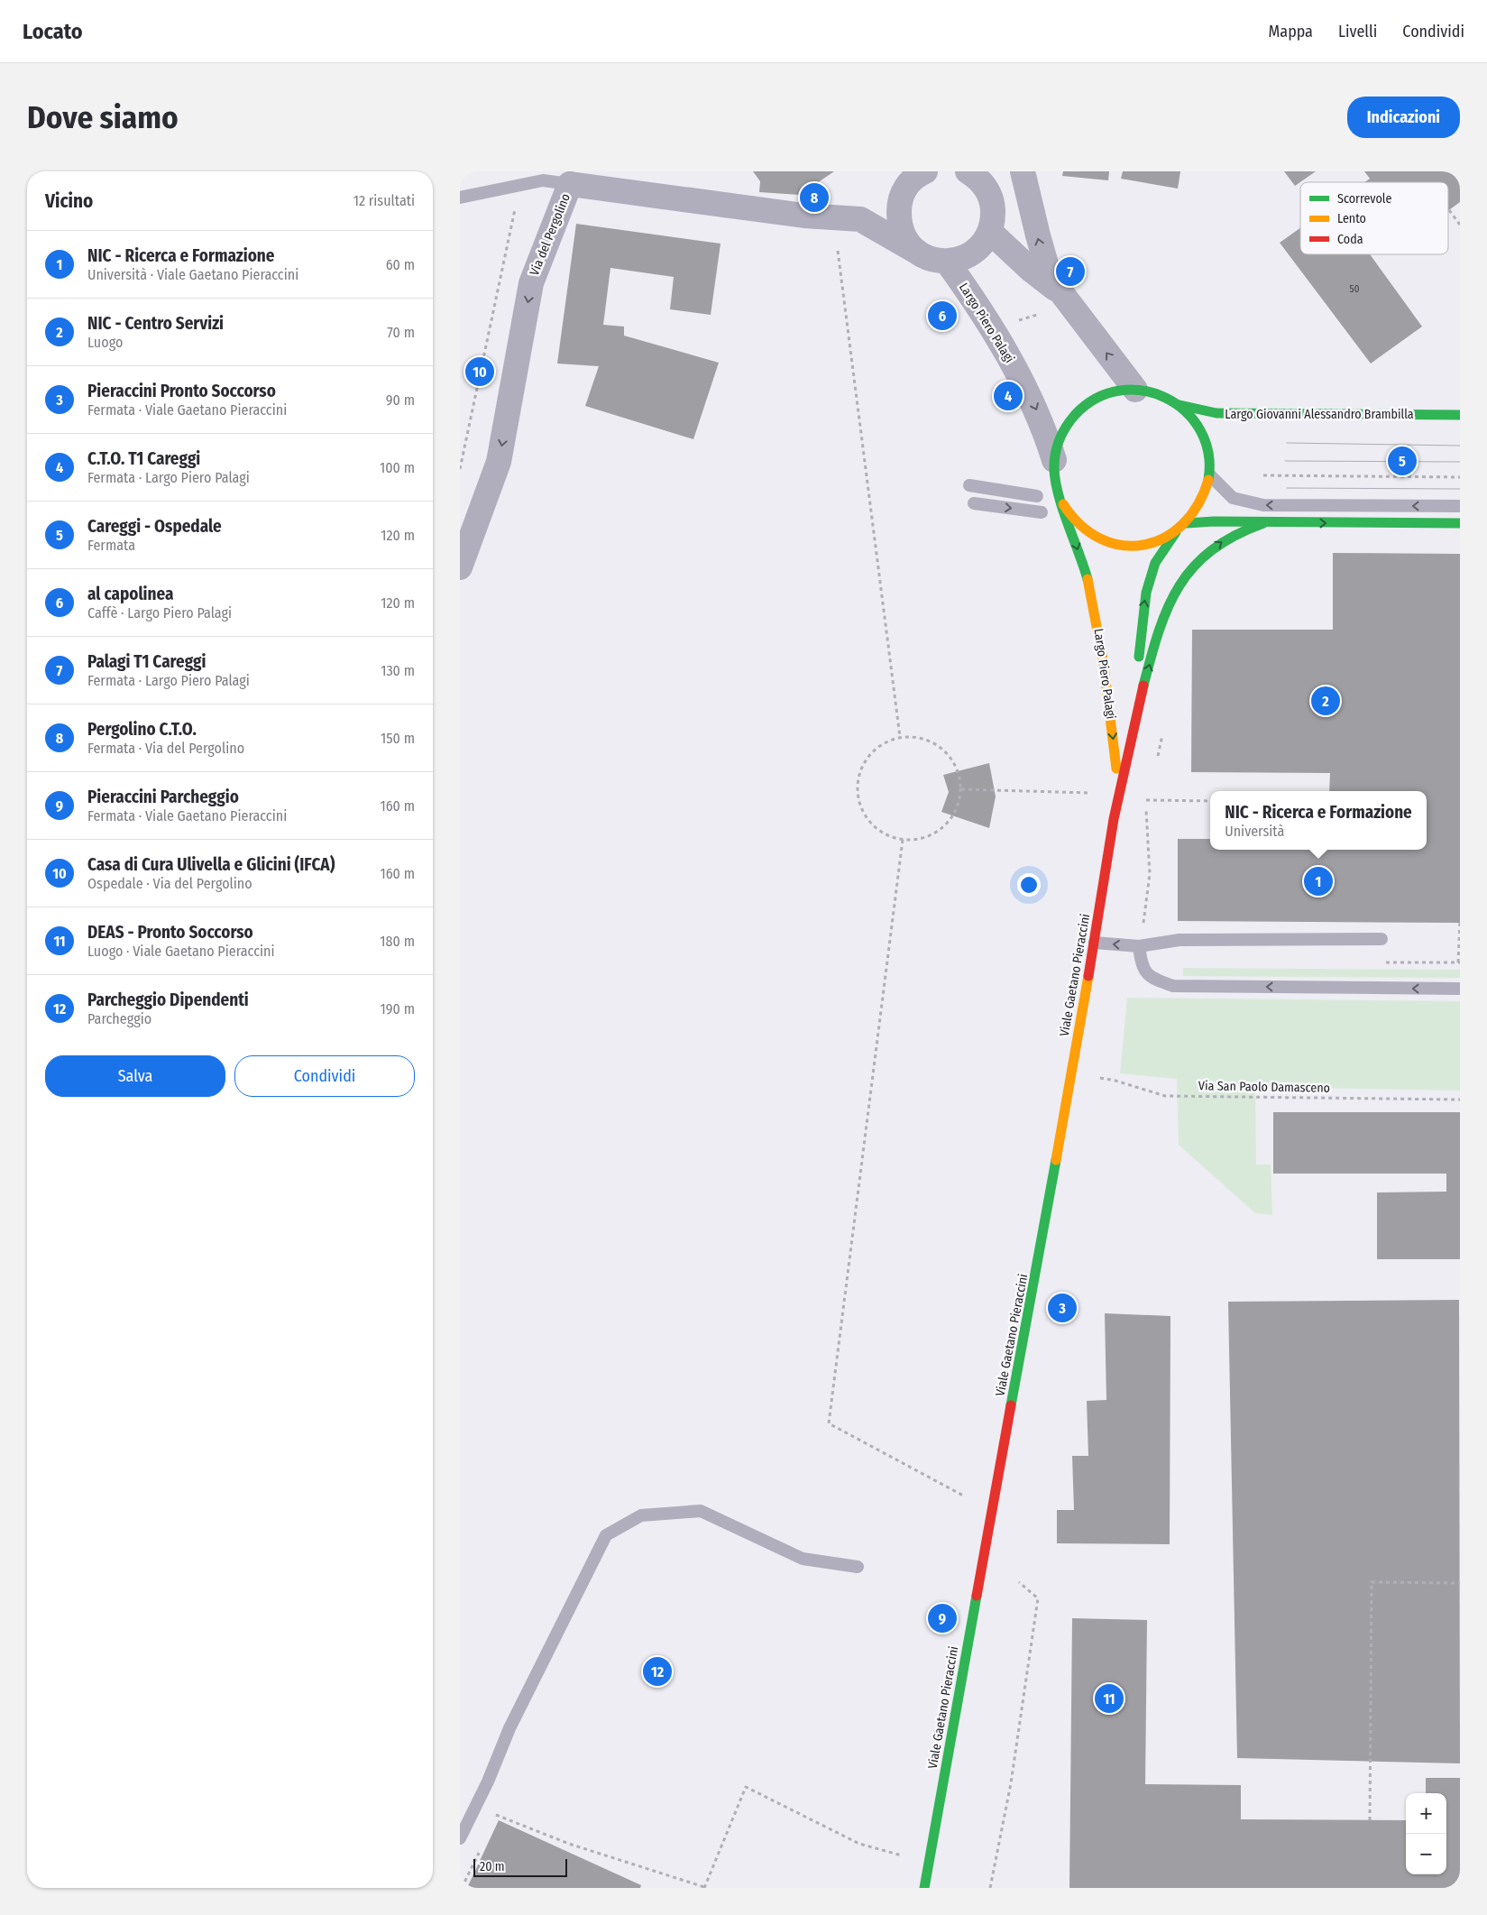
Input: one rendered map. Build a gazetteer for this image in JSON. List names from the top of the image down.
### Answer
{
  "streets": {
    "main road": ["Largo Piero Palagi", "Largo Giovanni Alessandro Brambilla", "Viale Gaetano Pieraccini"],
    "street": ["Via del Pergolino"],
    "path": ["Via San Paolo Damasceno"]
  },
  "crossings": [
    ["Largo Piero Palagi", "Largo Giovanni Alessandro Brambilla"],
    ["Largo Piero Palagi", "Viale Gaetano Pieraccini"],
    ["Viale Gaetano Pieraccini", "Via San Paolo Damasceno"]
  ],
  "one_way": ["Via del Pergolino"],
  "house_numbers": ["50"],
  "legend": ["Scorrevole", "Lento", "Coda"],
  "scale_bar": "20 m",
  "page": {
    "header": "Locato",
    "nav": ["Mappa", "Livelli", "Condividi"],
    "buttons": [
      "Indicazioni",
      ["Salva", "Condividi"]
    ],
    "title": "Dove siamo",
    "heading": ["Vicino", "12 risultati"],
    "pins": [
      "8",
      "7",
      "6",
      "10",
      "4",
      "5",
      "2",
      "1",
      "3",
      "9",
      "12",
      "11"
    ],
    "list": [
      {
        "mark": "1",
        "name": "NIC - Ricerca e Formazione",
        "note": "Università · Viale Gaetano Pieraccini",
        "value": "60 m"
      },
      {
        "mark": "2",
        "name": "NIC - Centro Servizi",
        "note": "Luogo",
        "value": "70 m"
      },
      {
        "mark": "3",
        "name": "Pieraccini Pronto Soccorso",
        "note": "Fermata · Viale Gaetano Pieraccini",
        "value": "90 m"
      },
      {
        "mark": "4",
        "name": "C.T.O. T1 Careggi",
        "note": "Fermata · Largo Piero Palagi",
        "value": "100 m"
      },
      {
        "mark": "5",
        "name": "Careggi - Ospedale",
        "note": "Fermata",
        "value": "120 m"
      },
      {
        "mark": "6",
        "name": "al capolinea",
        "note": "Caffè · Largo Piero Palagi",
        "value": "120 m"
      },
      {
        "mark": "7",
        "name": "Palagi T1 Careggi",
        "note": "Fermata · Largo Piero Palagi",
        "value": "130 m"
      },
      {
        "mark": "8",
        "name": "Pergolino C.T.O.",
        "note": "Fermata · Via del Pergolino",
        "value": "150 m"
      },
      {
        "mark": "9",
        "name": "Pieraccini Parcheggio",
        "note": "Fermata · Viale Gaetano Pieraccini",
        "value": "160 m"
      },
      {
        "mark": "10",
        "name": "Casa di Cura Ulivella e Glicini (IFCA)",
        "note": "Ospedale · Via del Pergolino",
        "value": "160 m"
      },
      {
        "mark": "11",
        "name": "DEAS - Pronto Soccorso",
        "note": "Luogo · Viale Gaetano Pieraccini",
        "value": "180 m"
      },
      {
        "mark": "12",
        "name": "Parcheggio Dipendenti",
        "note": "Parcheggio",
        "value": "190 m"
      }
    ],
    "popup": ["NIC - Ricerca e Formazione", "Università"],
    "map_buttons": ["+", "−"],
    "scale": "20 m"
  }
}
